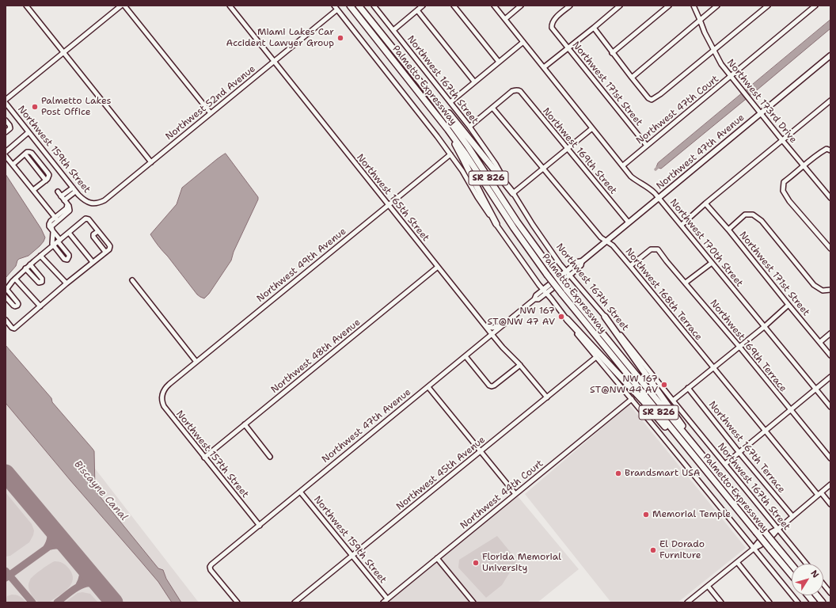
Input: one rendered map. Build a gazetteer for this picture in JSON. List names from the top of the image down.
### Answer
{
  "streets": {
    "highway": ["Palmetto Expressway", "SR 826"],
    "main road": ["Northwest 47th Avenue"],
    "street": [
      "Northwest 167th Street",
      "Northwest 171st Street",
      "Northwest 173rd Drive",
      "Northwest 52nd Avenue",
      "Northwest 47th Court",
      "Northwest 159th Street",
      "Northwest 169th Street",
      "Northwest 165th Street",
      "Northwest 170th Street",
      "Northwest 49th Avenue",
      "Northwest 168th Terrace",
      "Northwest 169th Terrace",
      "Northwest 48th Avenue",
      "Northwest 167th Terrace",
      "Northwest 157th Street",
      "Northwest 45th Avenue",
      "Northwest 44th Court"
    ]
  },
  "crossings": [
    ["Northwest 167th Street", "Northwest 47th Avenue"],
    ["Northwest 171st Street", "Northwest 47th Court"],
    ["Northwest 173rd Drive", "Northwest 47th Court"],
    ["Northwest 173rd Drive", "Northwest 47th Avenue"],
    ["Northwest 52nd Avenue", "Northwest 159th Street"],
    ["Northwest 52nd Avenue", "Northwest 165th Street"],
    ["Northwest 47th Court", "Northwest 170th Street"],
    ["Northwest 159th Street", "Northwest 47th Avenue"],
    ["Northwest 159th Street", "Northwest 45th Avenue"],
    ["Northwest 159th Street", "Northwest 44th Court"],
    ["Northwest 169th Street", "Northwest 47th Avenue"],
    ["Northwest 169th Street", "Northwest 168th Terrace"],
    ["Northwest 47th Avenue", "Northwest 165th Street"],
    ["Northwest 47th Avenue", "Northwest 170th Street"],
    ["Northwest 47th Avenue", "Northwest 168th Terrace"],
    ["Northwest 47th Avenue", "Northwest 157th Street"],
    ["Northwest 165th Street", "Northwest 49th Avenue"],
    ["Northwest 165th Street", "Northwest 48th Avenue"],
    ["Northwest 165th Street", "Northwest 45th Avenue"],
    ["Northwest 49th Avenue", "Northwest 157th Street"],
    ["Northwest 168th Terrace", "Northwest 169th Terrace"],
    ["Northwest 48th Avenue", "Northwest 157th Street"]
  ],
  "water": ["Biscayne Canal"],
  "places": [
    "Miami Lakes Car Accident Lawyer Group",
    "Palmetto Lakes Post Office",
    "NW 167 ST@NW 47 AV",
    "NW 167 ST@NW 44 AV",
    "Brandsmart USA",
    "Memorial Temple",
    "El Dorado Furniture",
    "Florida Memorial University"
  ],
  "north": "top right"
}
